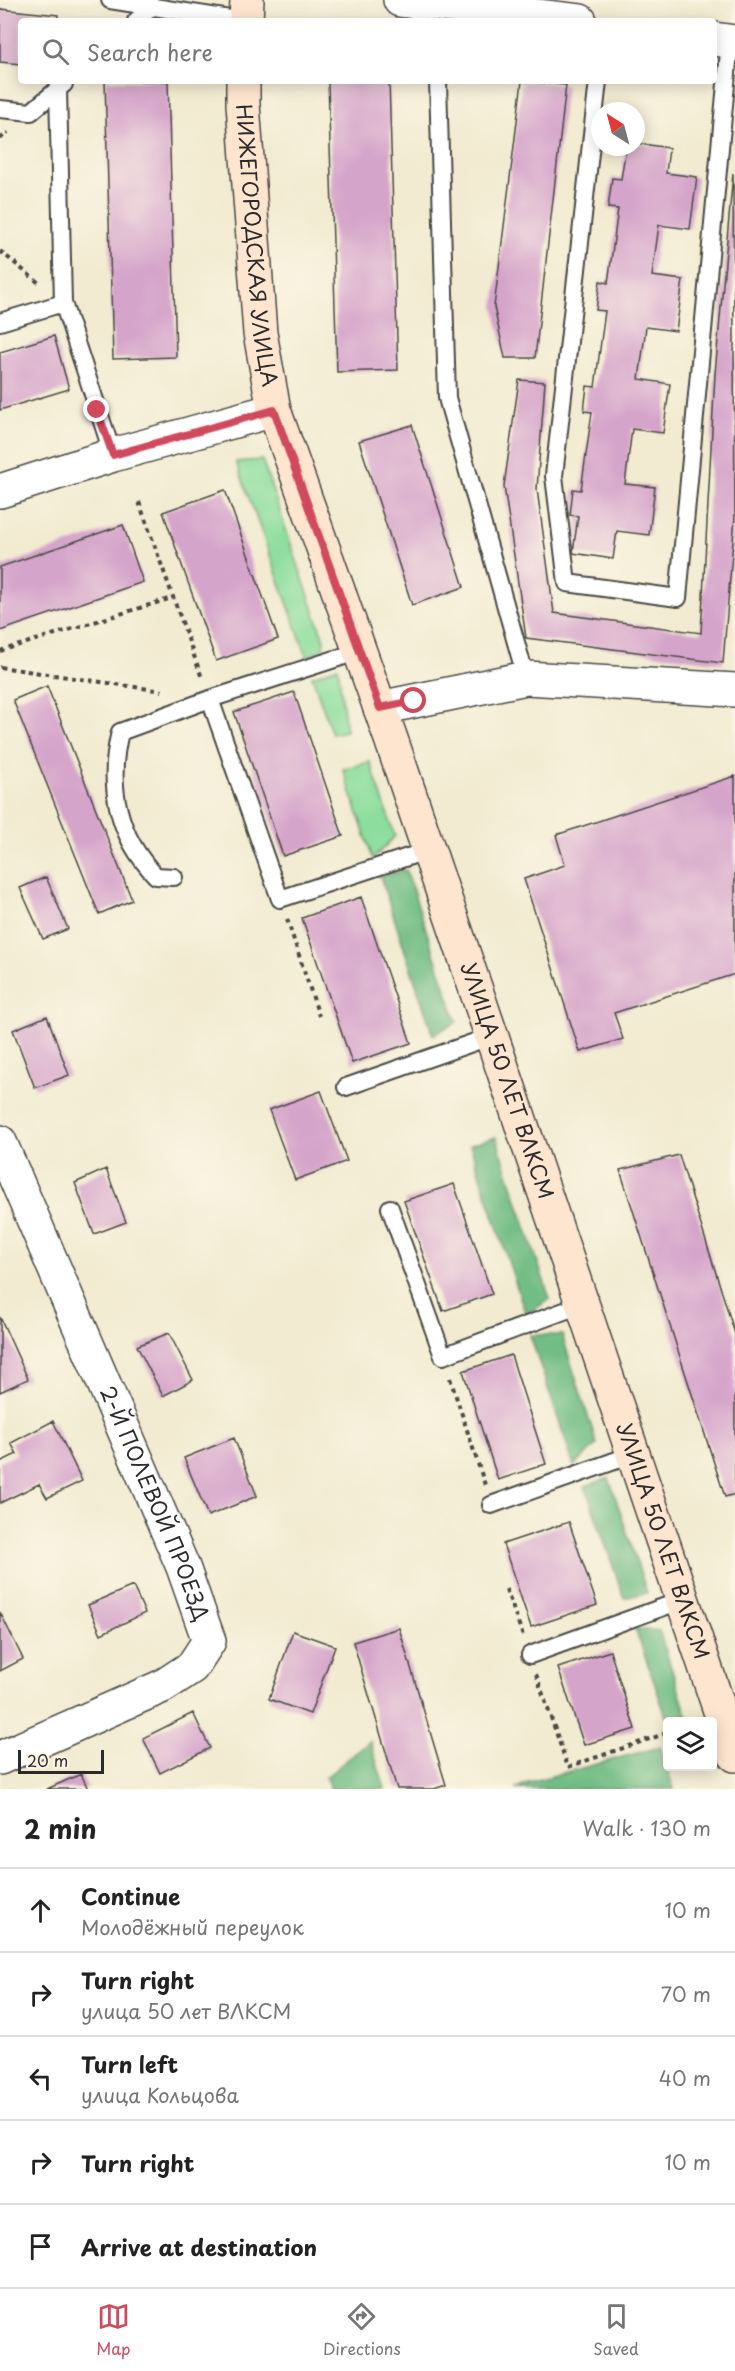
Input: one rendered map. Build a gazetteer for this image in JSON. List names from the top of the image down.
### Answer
{
  "streets": {
    "street": ["НИЖЕГОРОДСКАЯ УЛИЦА", "УЛИЦА 50 ЛЕТ ВЛКСМ", "2-Й ПОЛЕВОЙ ПРОЕЗД"]
  },
  "crossings": [
    ["НИЖЕГОРОДСКАЯ УЛИЦА", "УЛИЦА 50 ЛЕТ ВЛКСМ"]
  ],
  "scale_bar": "20 m",
  "north": "top left",
  "page": {
    "search": "Search here",
    "scale": "20 m",
    "heading": ["2 min", "Walk · 130 m"],
    "list": [
      ["Continue", "Молодёжный переулок", "10 m"],
      ["Turn right", "улица 50 лет ВЛКСМ", "70 m"],
      ["Turn left", "улица Кольцова", "40 m"],
      ["Turn right", "10 m"],
      "Arrive at destination"
    ],
    "nav": ["Map", "Directions", "Saved"]
  }
}
